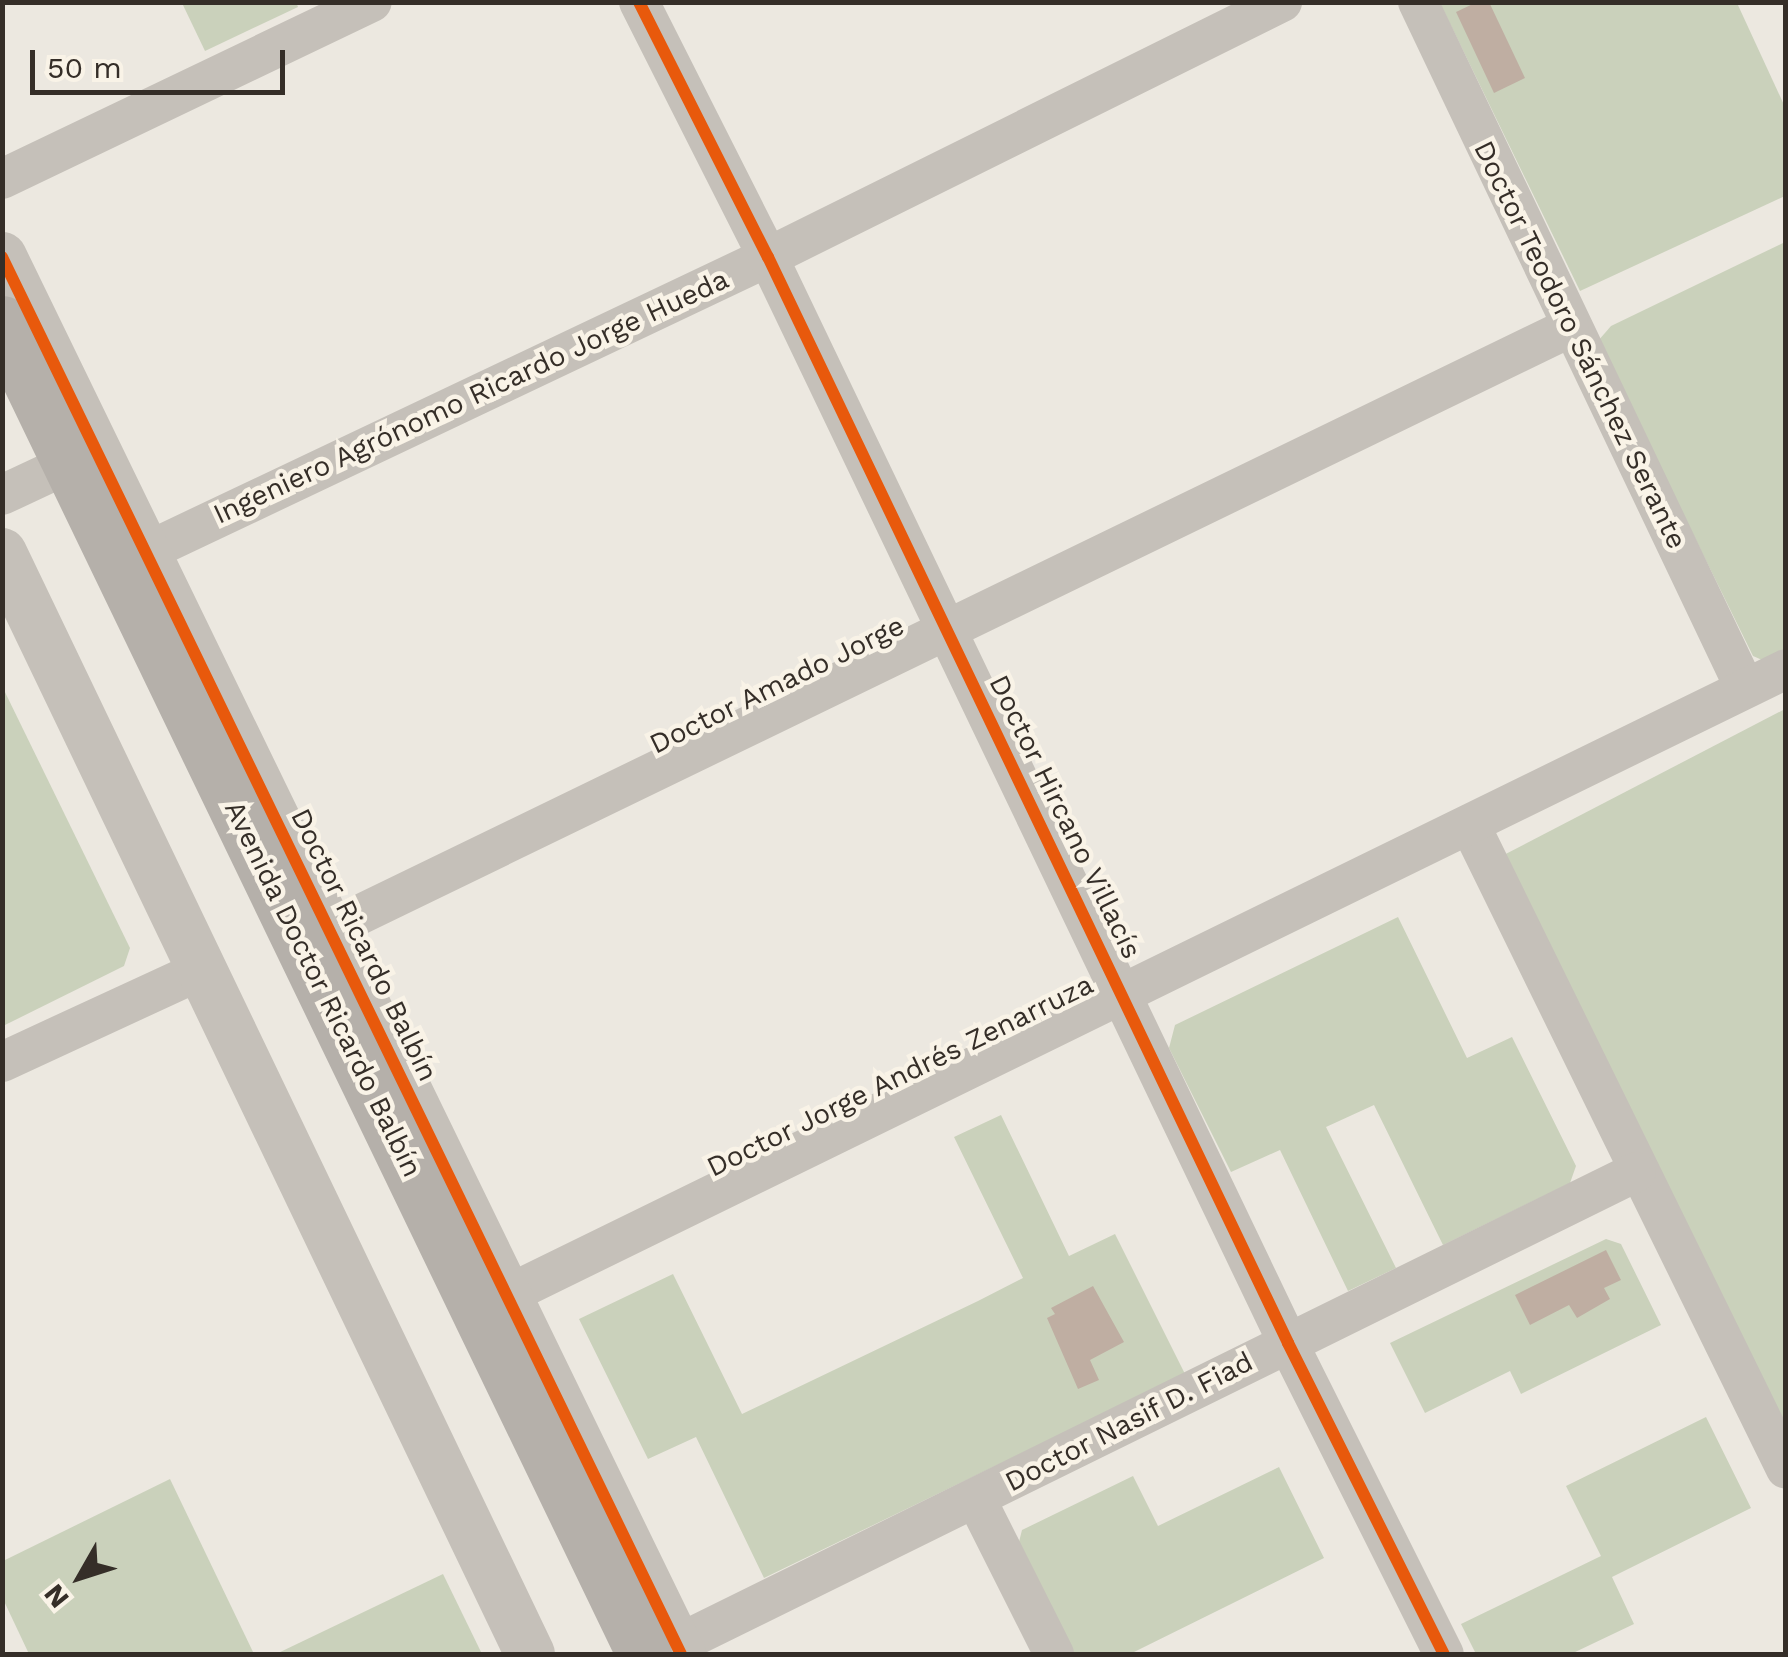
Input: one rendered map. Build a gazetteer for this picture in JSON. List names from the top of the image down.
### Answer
{
  "streets": {
    "main road": ["Avenida Doctor Ricardo Balbín"],
    "street": [
      "Doctor Teodoro Sánchez Serante",
      "Ingeniero Agrónomo Ricardo Jorge Hueda",
      "Doctor Amado Jorge",
      "Doctor Hircano Villacís",
      "Doctor Ricardo Balbín",
      "Doctor Jorge Andrés Zenarruza",
      "Doctor Nasif D. Fiad"
    ]
  },
  "crossings": [
    ["Doctor Teodoro Sánchez Serante", "Doctor Amado Jorge"],
    ["Doctor Teodoro Sánchez Serante", "Doctor Jorge Andrés Zenarruza"],
    ["Ingeniero Agrónomo Ricardo Jorge Hueda", "Doctor Hircano Villacís"],
    ["Ingeniero Agrónomo Ricardo Jorge Hueda", "Doctor Ricardo Balbín"],
    ["Doctor Amado Jorge", "Doctor Hircano Villacís"],
    ["Doctor Amado Jorge", "Doctor Ricardo Balbín"],
    ["Doctor Hircano Villacís", "Doctor Jorge Andrés Zenarruza"],
    ["Doctor Hircano Villacís", "Doctor Nasif D. Fiad"],
    ["Doctor Ricardo Balbín", "Avenida Doctor Ricardo Balbín"],
    ["Doctor Ricardo Balbín", "Doctor Jorge Andrés Zenarruza"],
    ["Doctor Ricardo Balbín", "Doctor Nasif D. Fiad"],
    ["Avenida Doctor Ricardo Balbín", "Doctor Nasif D. Fiad"]
  ],
  "scale_bar": "50 m",
  "north": "bottom left"
}
